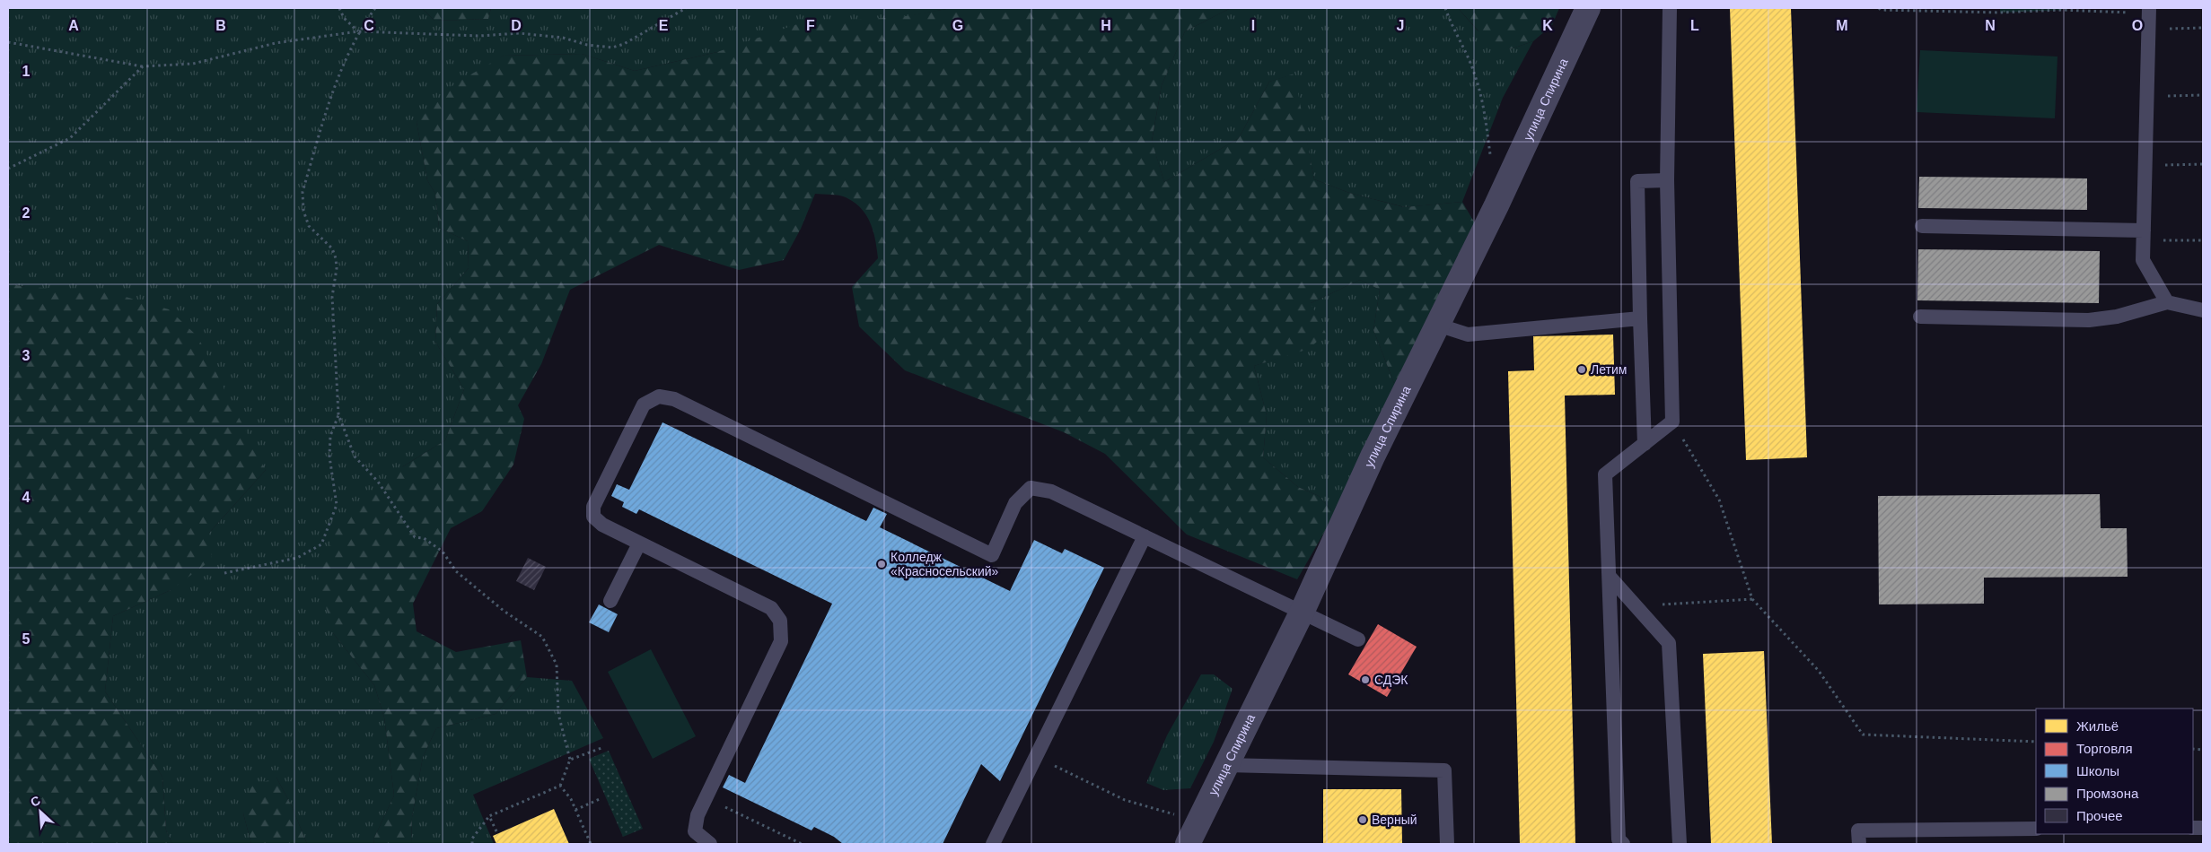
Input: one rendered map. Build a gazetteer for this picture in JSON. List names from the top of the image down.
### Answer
{
  "streets": {
    "street": ["улица Спирина"]
  },
  "places": [
    "Летим",
    "Колледж «Красносельский»",
    "СДЭК",
    "Верный"
  ],
  "legend": [
    "Жильё",
    "Торговля",
    "Школы",
    "Промзона",
    "Прочее"
  ],
  "north": "top left",
  "grid": {
    "columns": [
      "A",
      "B",
      "C",
      "D",
      "E",
      "F",
      "G",
      "H",
      "I",
      "J",
      "K",
      "L",
      "M",
      "N",
      "O"
    ],
    "rows": [
      "1",
      "2",
      "3",
      "4",
      "5"
    ]
  }
}
